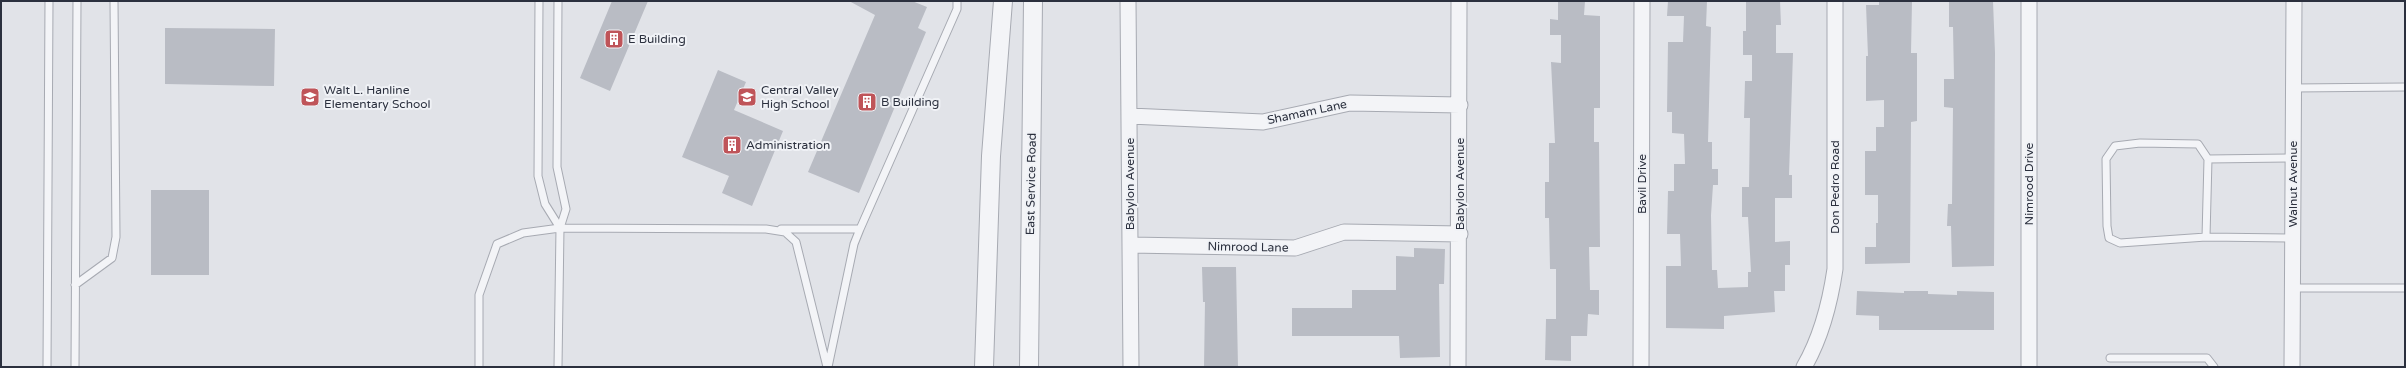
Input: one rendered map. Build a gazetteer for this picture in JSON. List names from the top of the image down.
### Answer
{
  "streets": {
    "street": [
      "Shamam Lane",
      "East Service Road",
      "Babylon Avenue",
      "Bavil Drive",
      "Nimrood Drive",
      "Walnut Avenue",
      "Don Pedro Road",
      "Nimrood Lane"
    ]
  },
  "crossings": [
    ["Shamam Lane", "Babylon Avenue"],
    ["Babylon Avenue", "Nimrood Lane"]
  ],
  "places": {
    "building": ["E Building", "B Building", "Administration"],
    "school or university": ["Walt L. Hanline Elementary School", "Central Valley High School"]
  }
}
